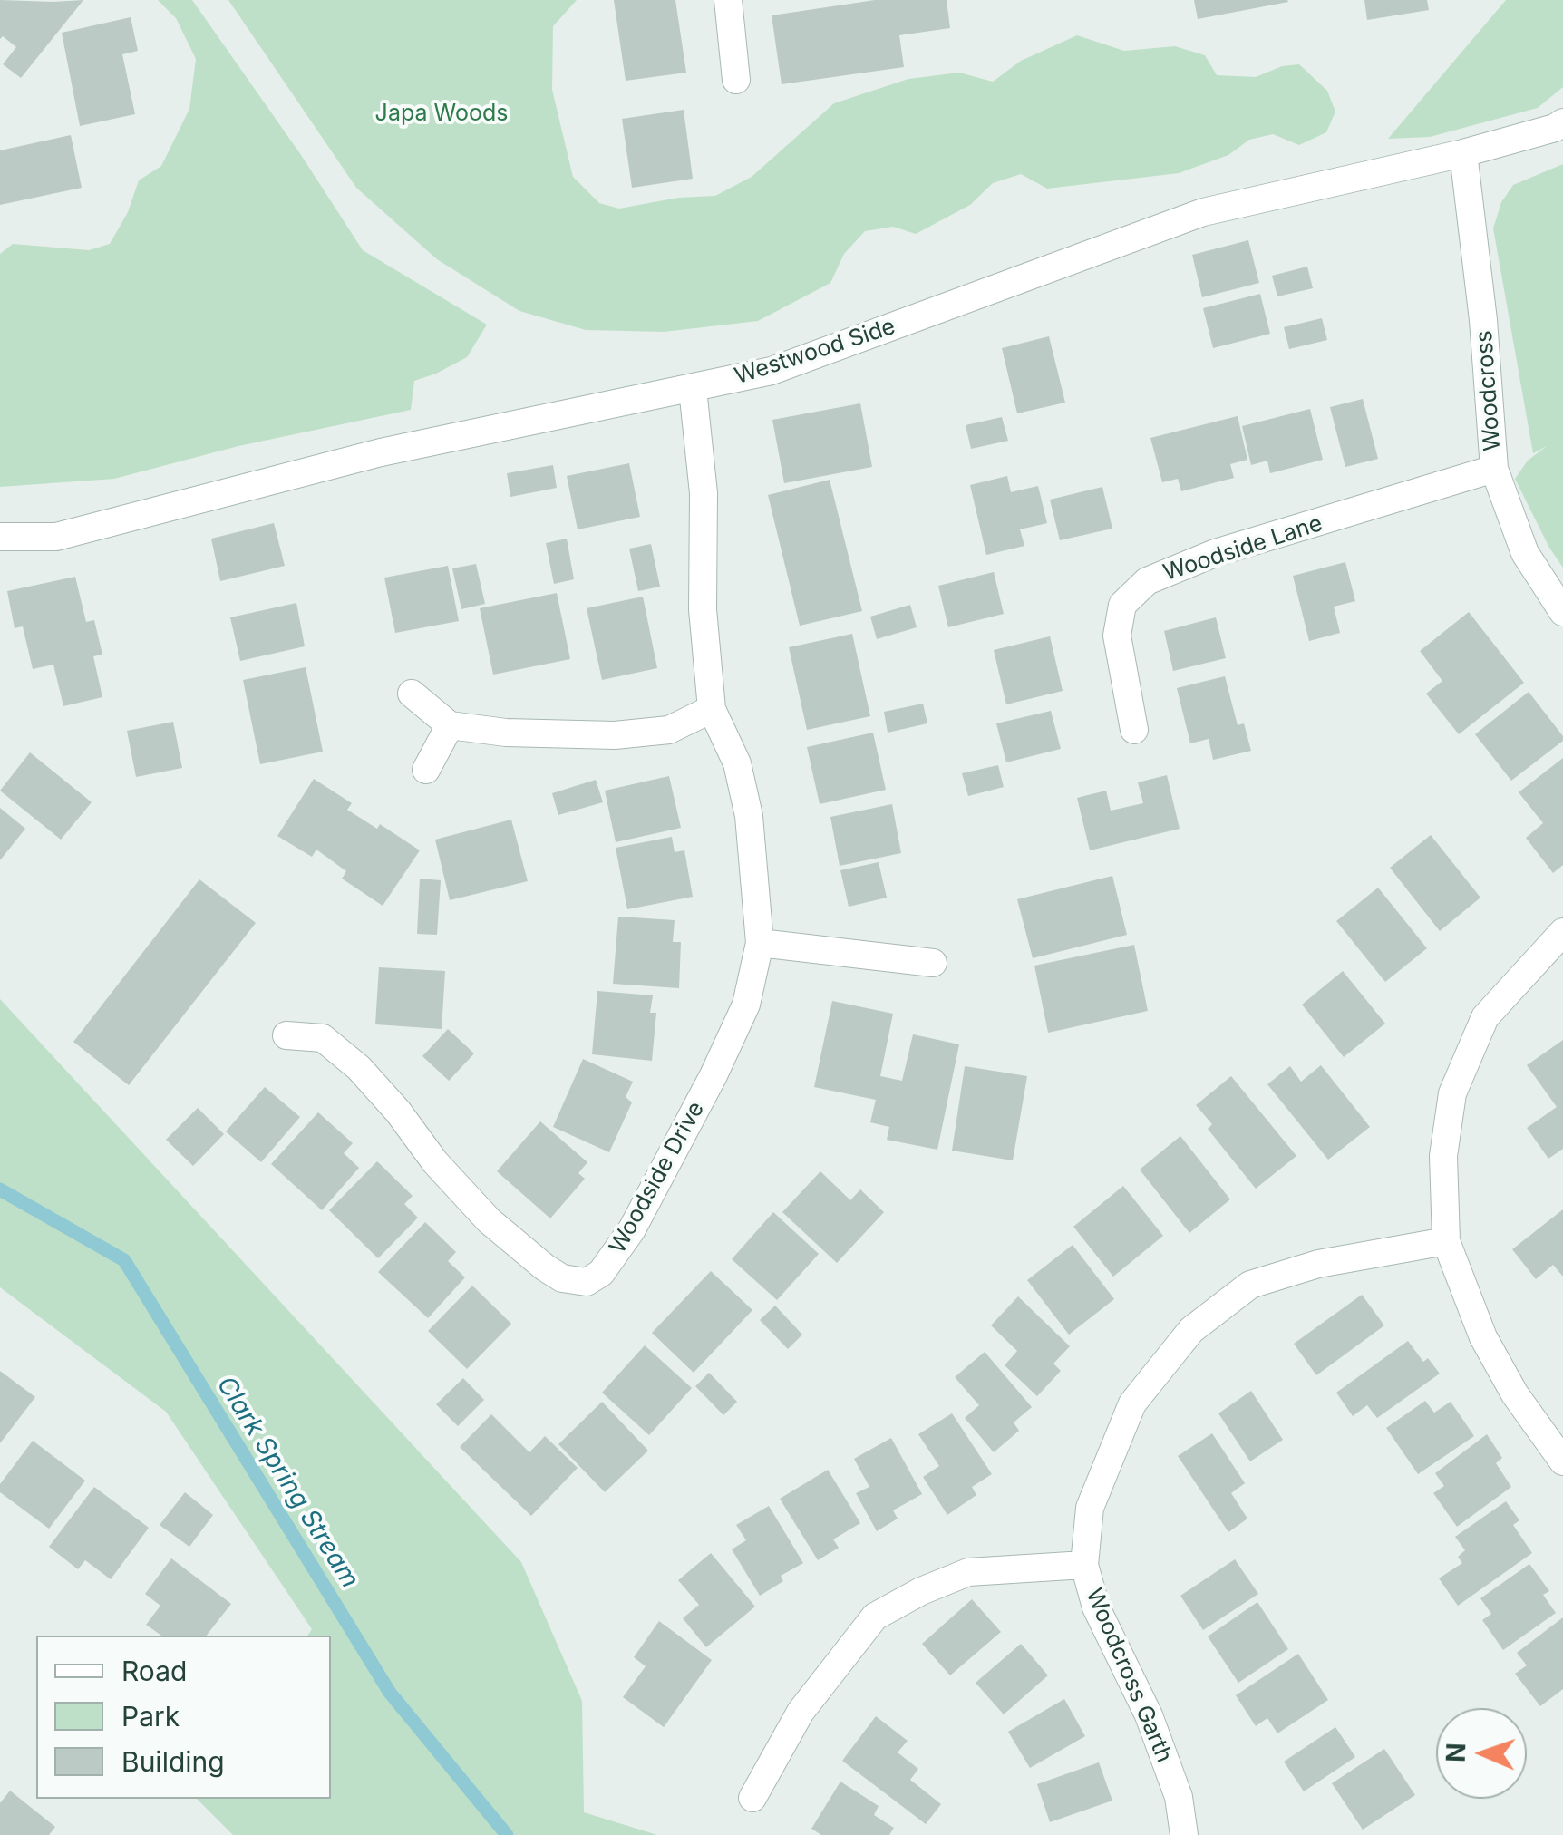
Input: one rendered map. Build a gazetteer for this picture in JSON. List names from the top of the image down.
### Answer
{
  "streets": {
    "street": [
      "Westwood Side",
      "Woodcross",
      "Woodside Lane",
      "Woodside Drive",
      "Woodcross Garth"
    ]
  },
  "crossings": [
    ["Westwood Side", "Woodcross"],
    ["Westwood Side", "Woodside Drive"],
    ["Woodcross", "Woodside Lane"]
  ],
  "water": ["Clark Spring Stream"],
  "parks": ["Japa Woods"],
  "legend": ["Road", "Park", "Building"],
  "north": "left"
}
